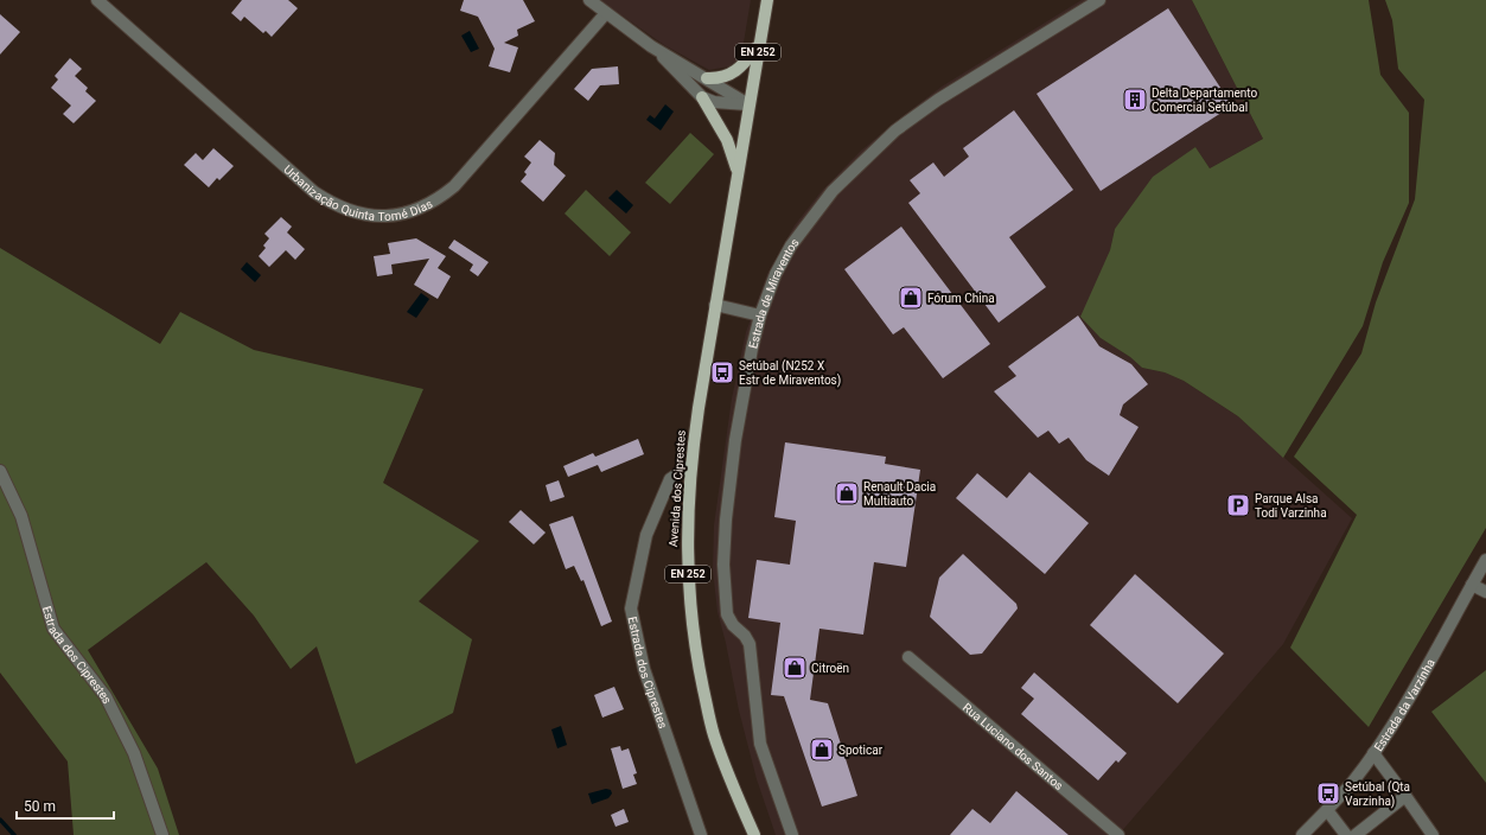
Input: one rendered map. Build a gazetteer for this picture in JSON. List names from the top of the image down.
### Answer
{
  "streets": {
    "main road": ["EN 252", "Avenida dos Ciprestes"],
    "street": [
      "Urbanização Quinta Tomé Dias",
      "Estrada de Miraventos",
      "Estrada dos Ciprestes",
      "Estrada da Varzinha",
      "Rua Luciano dos Santos"
    ]
  },
  "crossings": [
    ["EN 252", "Avenida dos Ciprestes"],
    ["Avenida dos Ciprestes", "Estrada dos Ciprestes"]
  ],
  "places": {
    "building": ["Delta Departamento Comercial Setúbal"],
    "shop": [
      "Fórum China",
      "Renault Dacia Multiauto",
      "Citroën",
      "Spoticar"
    ],
    "bus stop": ["Setúbal (N252 X Estr de Miraventos)", "Setúbal (Qta Varzinha)"],
    "parking": ["Parque Alsa Todi Varzinha"]
  },
  "scale_bar": "50 m"
}
